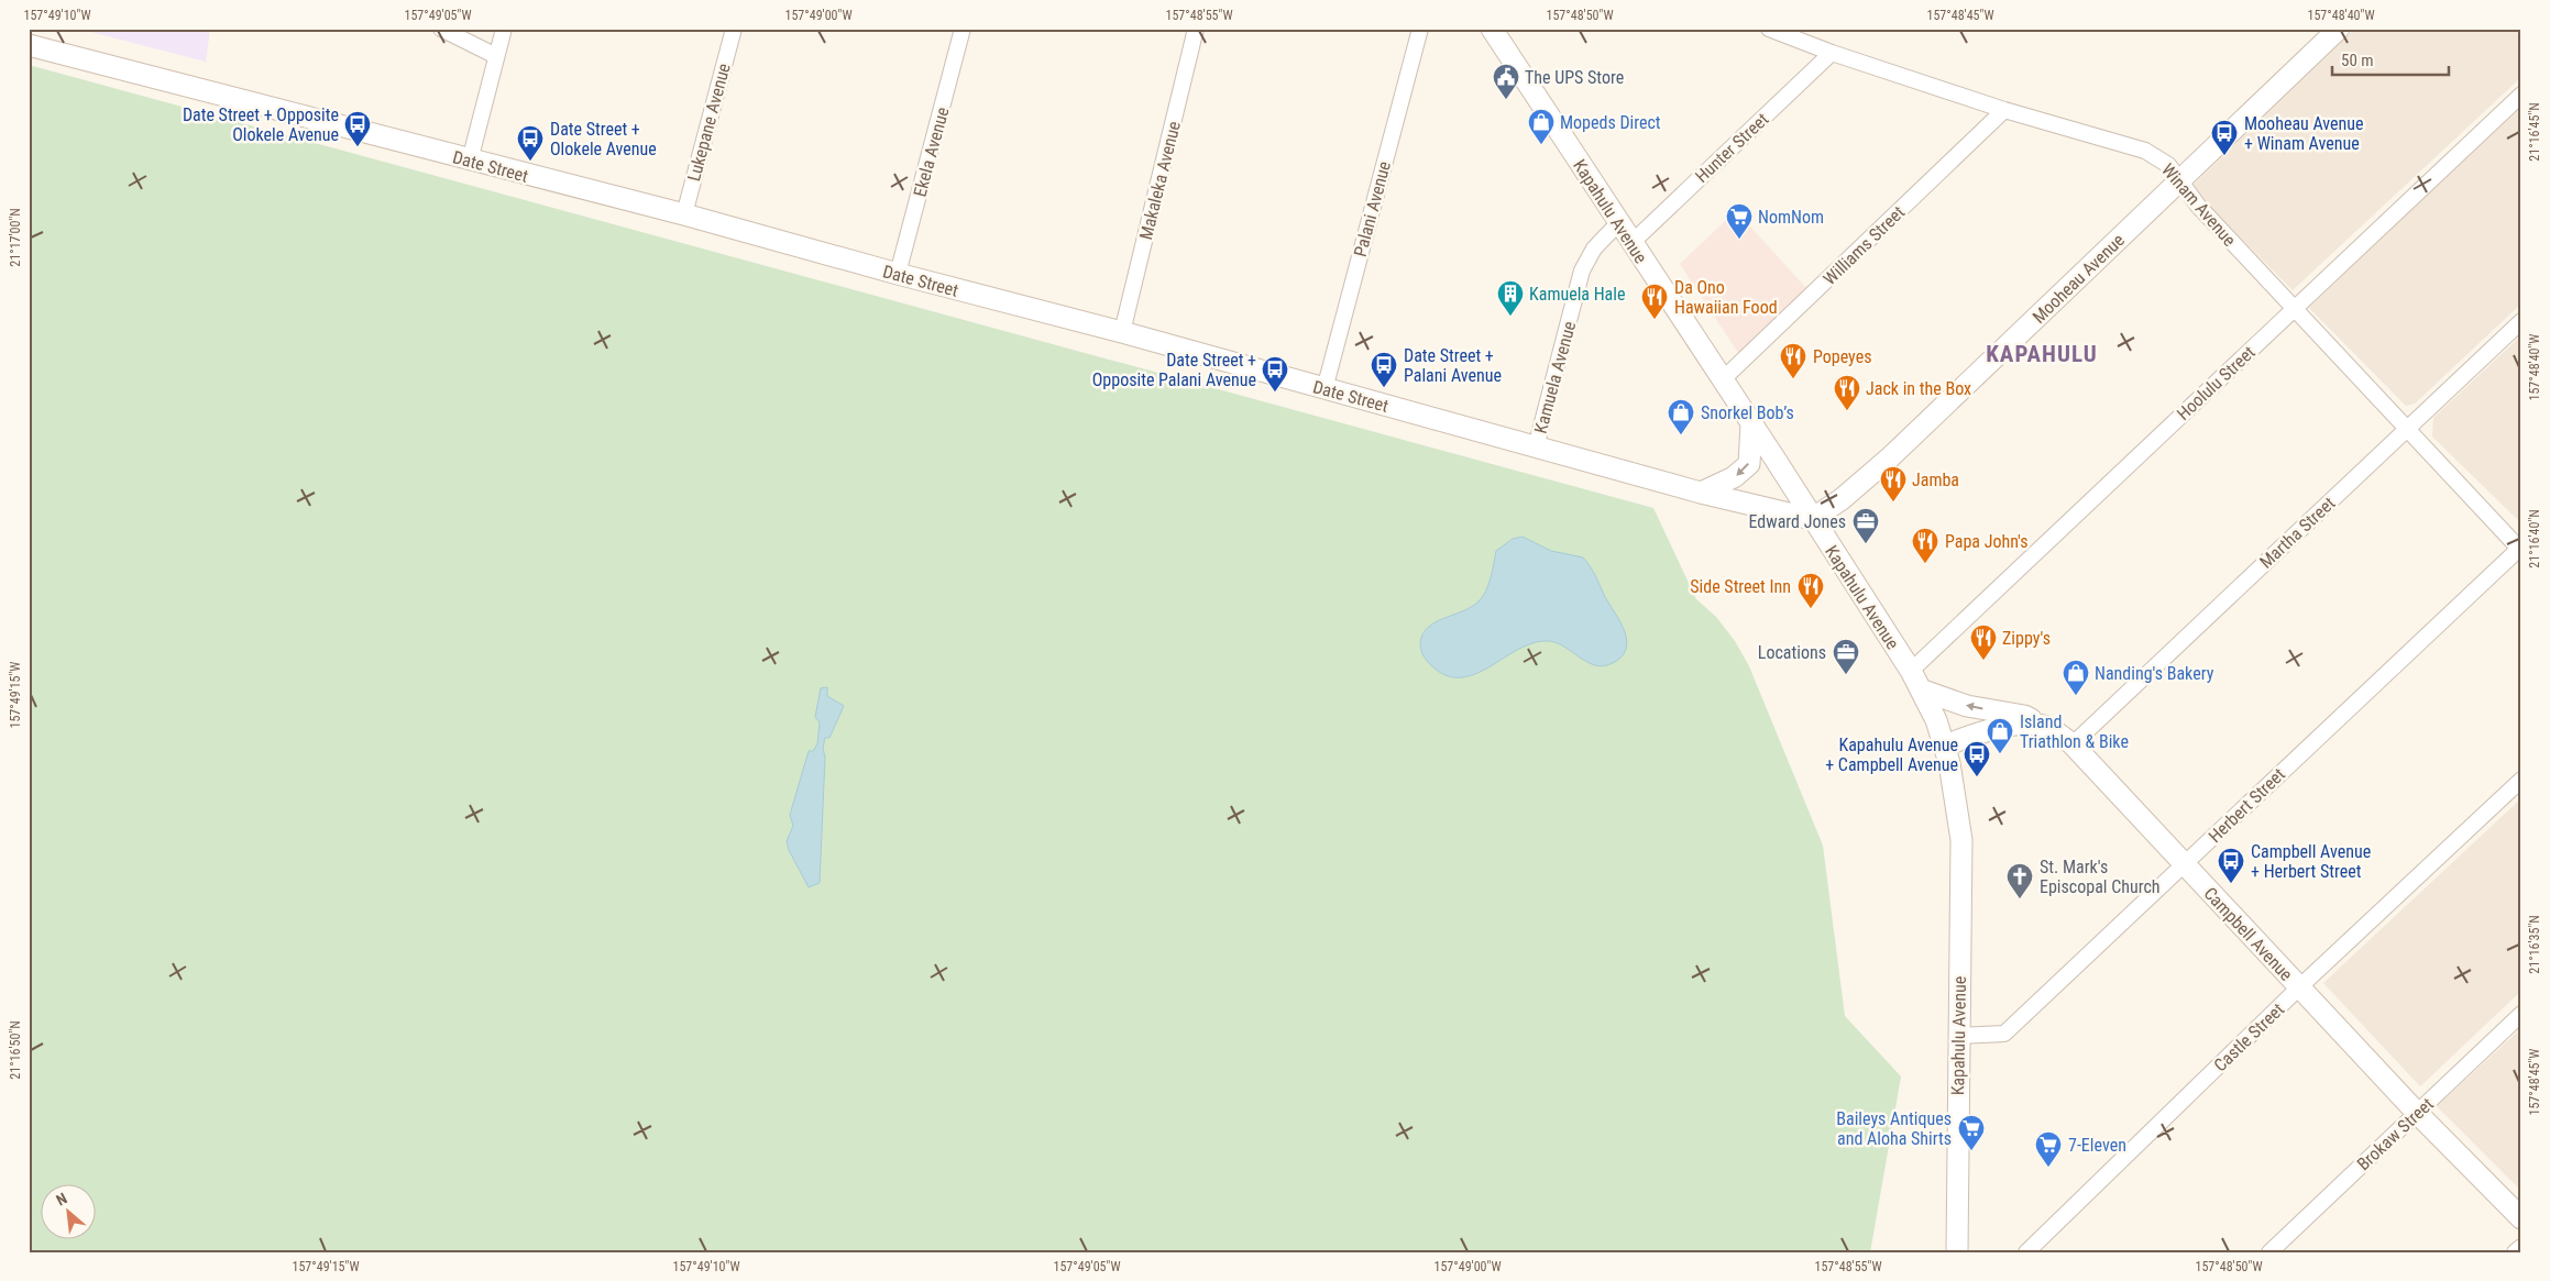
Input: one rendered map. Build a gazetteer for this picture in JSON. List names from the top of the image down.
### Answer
{
  "streets": {
    "street": [
      "Lukepane Avenue",
      "Hunter Street",
      "Ekela Avenue",
      "Date Street",
      "Makaleka Avenue",
      "Winam Avenue",
      "Palani Avenue",
      "Kapahulu Avenue",
      "Williams Street",
      "Mooheau Avenue",
      "Kamuela Avenue",
      "Hoolulu Street",
      "Martha Street",
      "Herbert Street",
      "Campbell Avenue",
      "Castle Street",
      "Brokaw Street"
    ]
  },
  "crossings": [
    ["Lukepane Avenue", "Date Street"],
    ["Hunter Street", "Winam Avenue"],
    ["Hunter Street", "Kapahulu Avenue"],
    ["Ekela Avenue", "Date Street"],
    ["Date Street", "Makaleka Avenue"],
    ["Date Street", "Palani Avenue"],
    ["Date Street", "Kapahulu Avenue"],
    ["Date Street", "Mooheau Avenue"],
    ["Date Street", "Kamuela Avenue"],
    ["Winam Avenue", "Williams Street"],
    ["Winam Avenue", "Mooheau Avenue"],
    ["Winam Avenue", "Hoolulu Street"],
    ["Winam Avenue", "Martha Street"],
    ["Winam Avenue", "Herbert Street"],
    ["Kapahulu Avenue", "Williams Street"],
    ["Kapahulu Avenue", "Mooheau Avenue"],
    ["Kapahulu Avenue", "Kamuela Avenue"],
    ["Kapahulu Avenue", "Hoolulu Street"],
    ["Kapahulu Avenue", "Herbert Street"],
    ["Kapahulu Avenue", "Campbell Avenue"],
    ["Martha Street", "Campbell Avenue"],
    ["Herbert Street", "Campbell Avenue"],
    ["Campbell Avenue", "Castle Street"],
    ["Campbell Avenue", "Brokaw Street"]
  ],
  "districts": ["KAPAHULU"],
  "places": {
    "public building": ["The UPS Store"],
    "shop": [
      "Mopeds Direct",
      "Snorkel Bob’s",
      "Nanding's Bakery",
      "Island Triathlon & Bike"
    ],
    "bus stop": [
      "Date Street + Opposite Olokele Avenue",
      "Mooheau Avenue + Winam Avenue",
      "Date Street + Olokele Avenue",
      "Date Street + Palani Avenue",
      "Date Street + Opposite Palani Avenue",
      "Kapahulu Avenue + Campbell Avenue",
      "Campbell Avenue + Herbert Street"
    ],
    "supermarket": ["NomNom", "Baileys Antiques and Aloha Shirts", "7-Eleven"],
    "building": ["Kamuela Hale"],
    "restaurant": [
      "Da Ono Hawaiian Food",
      "Popeyes",
      "Jack in the Box",
      "Jamba",
      "Papa John's",
      "Side Street Inn",
      "Zippy's"
    ],
    "office": ["Edward Jones", "Locations"],
    "church": ["St. Mark's Episcopal Church"]
  },
  "scale_bar": "50 m",
  "north": "top left",
  "coordinates": [
    "157°49'10\"W",
    "157°49'05\"W",
    "157°49'00\"W",
    "157°48'55\"W",
    "157°48'50\"W",
    "157°48'45\"W",
    "157°48'40\"W",
    "21°16'45\"N",
    "21°17'00\"N",
    "21°16'40\"N",
    "157°49'15\"W",
    "21°16'35\"N",
    "21°16'50\"N"
  ]
}
